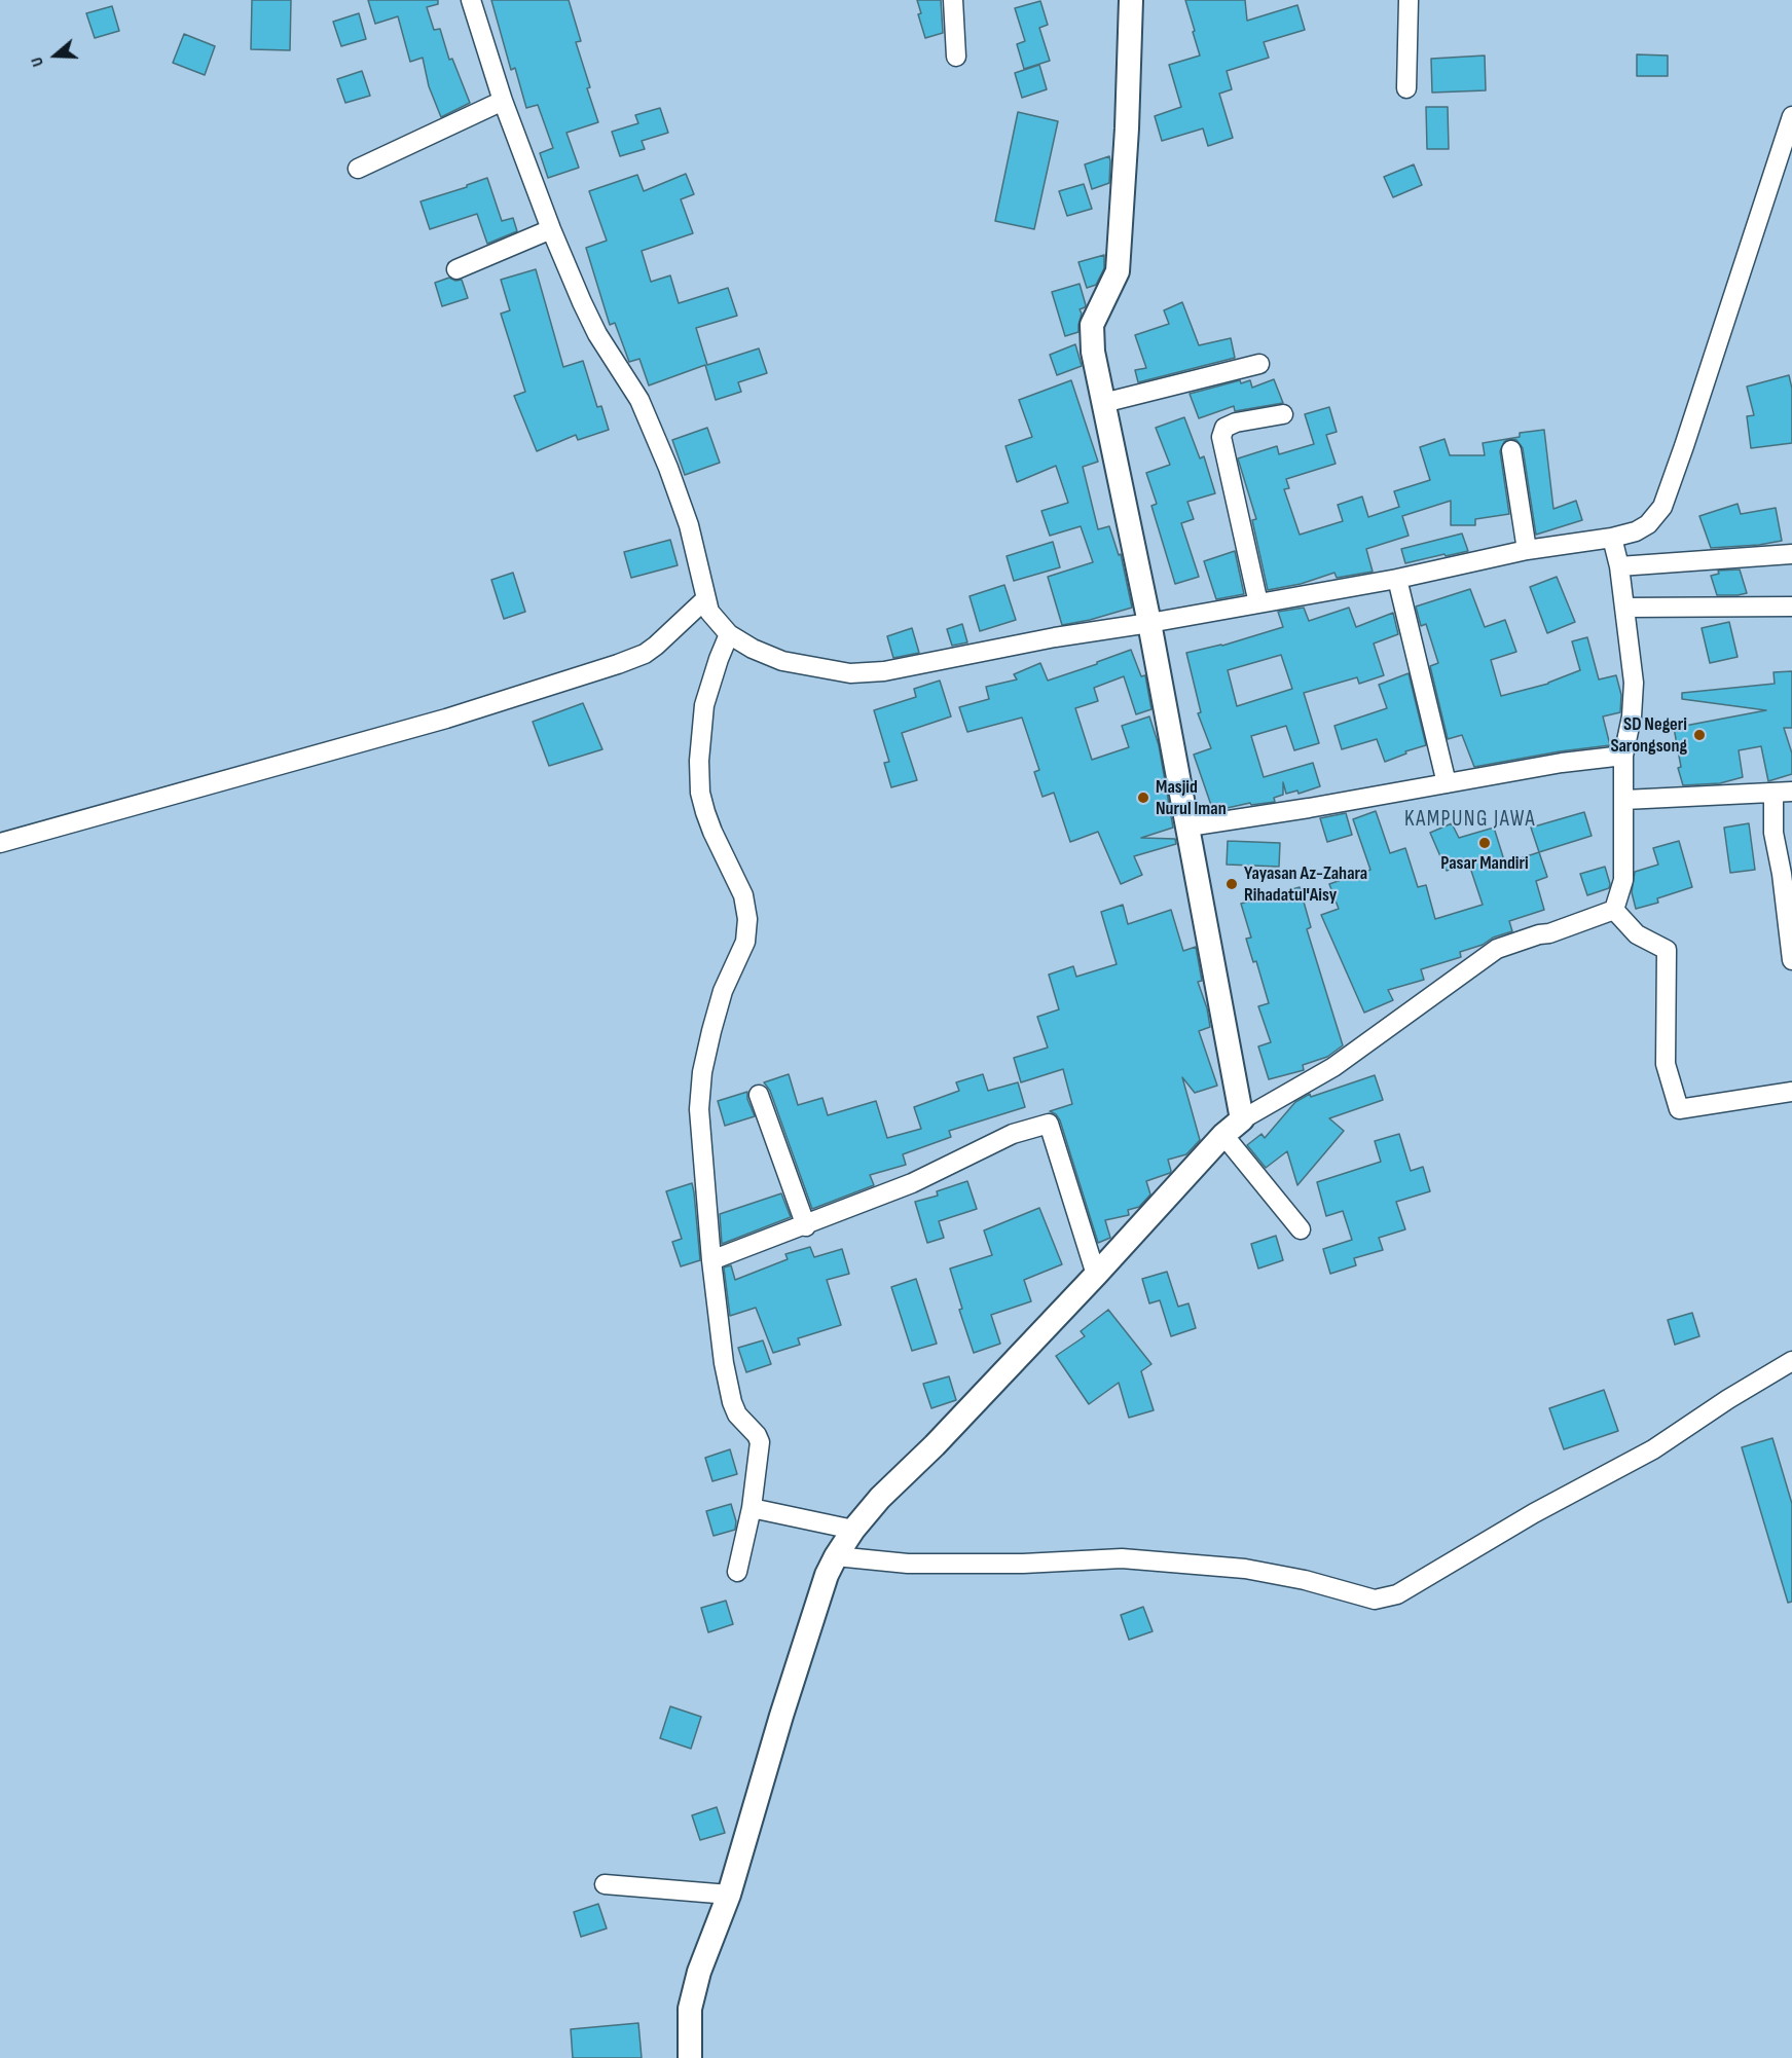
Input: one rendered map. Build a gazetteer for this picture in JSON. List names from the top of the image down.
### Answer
{
  "districts": ["KAMPUNG JAWA"],
  "places": [
    "SD Negeri Sarongsong",
    "Masjid Nurul Iman",
    "Pasar Mandiri",
    "Yayasan Az-Zahara Rihadatul'Aisy"
  ],
  "north": "left"
}
